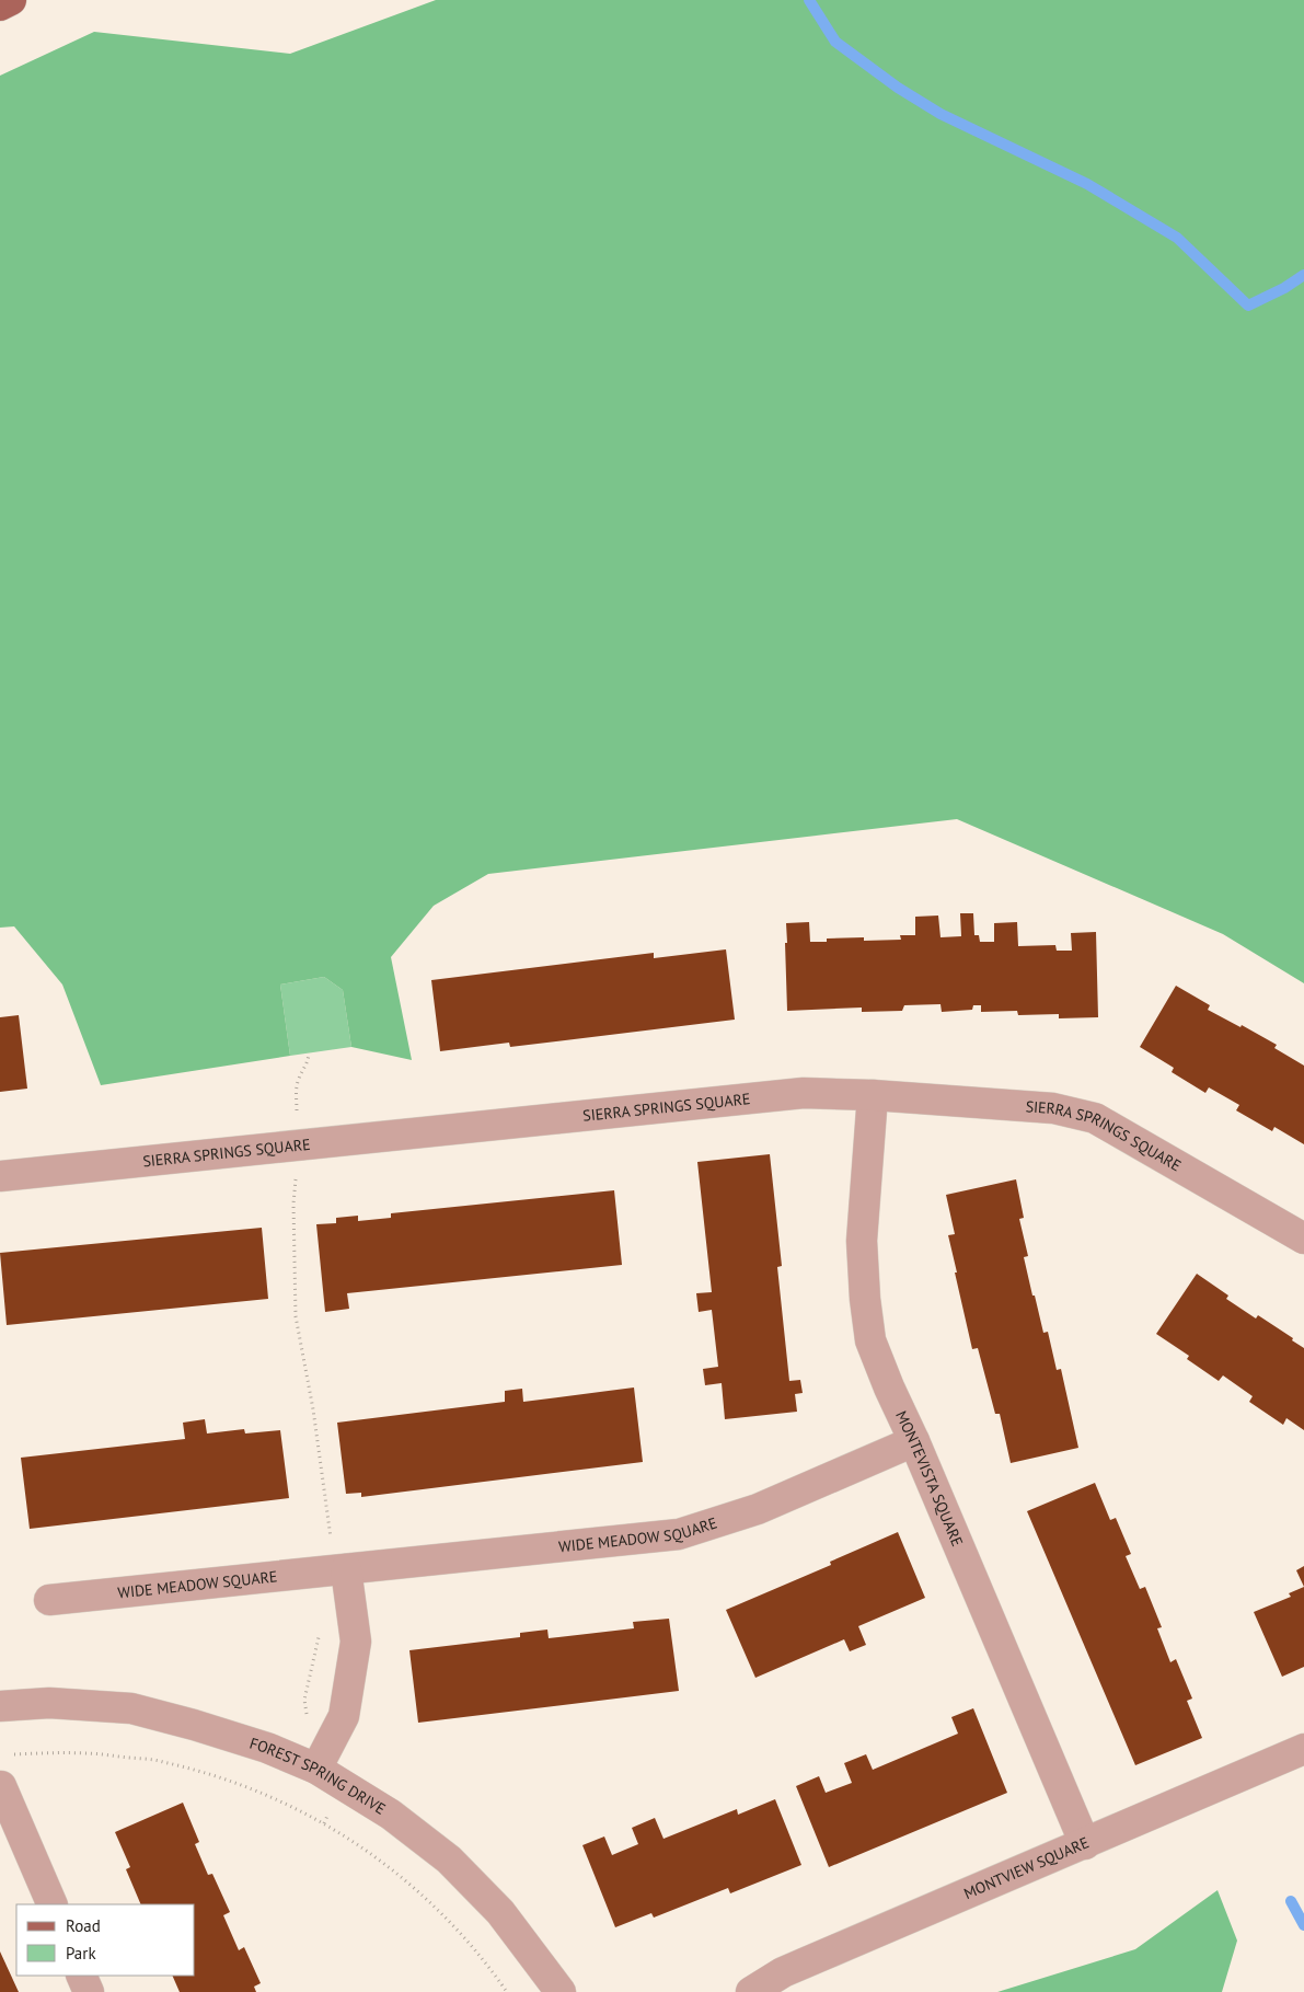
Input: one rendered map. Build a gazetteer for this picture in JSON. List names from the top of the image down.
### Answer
{
  "streets": {
    "street": [
      "SIERRA SPRINGS SQUARE",
      "MONTEVISTA SQUARE",
      "WIDE MEADOW SQUARE",
      "FOREST SPRING DRIVE",
      "MONTVIEW SQUARE"
    ]
  },
  "crossings": [
    ["SIERRA SPRINGS SQUARE", "MONTEVISTA SQUARE"],
    ["MONTEVISTA SQUARE", "WIDE MEADOW SQUARE"],
    ["MONTEVISTA SQUARE", "MONTVIEW SQUARE"]
  ],
  "legend": ["Road", "Park"]
}
